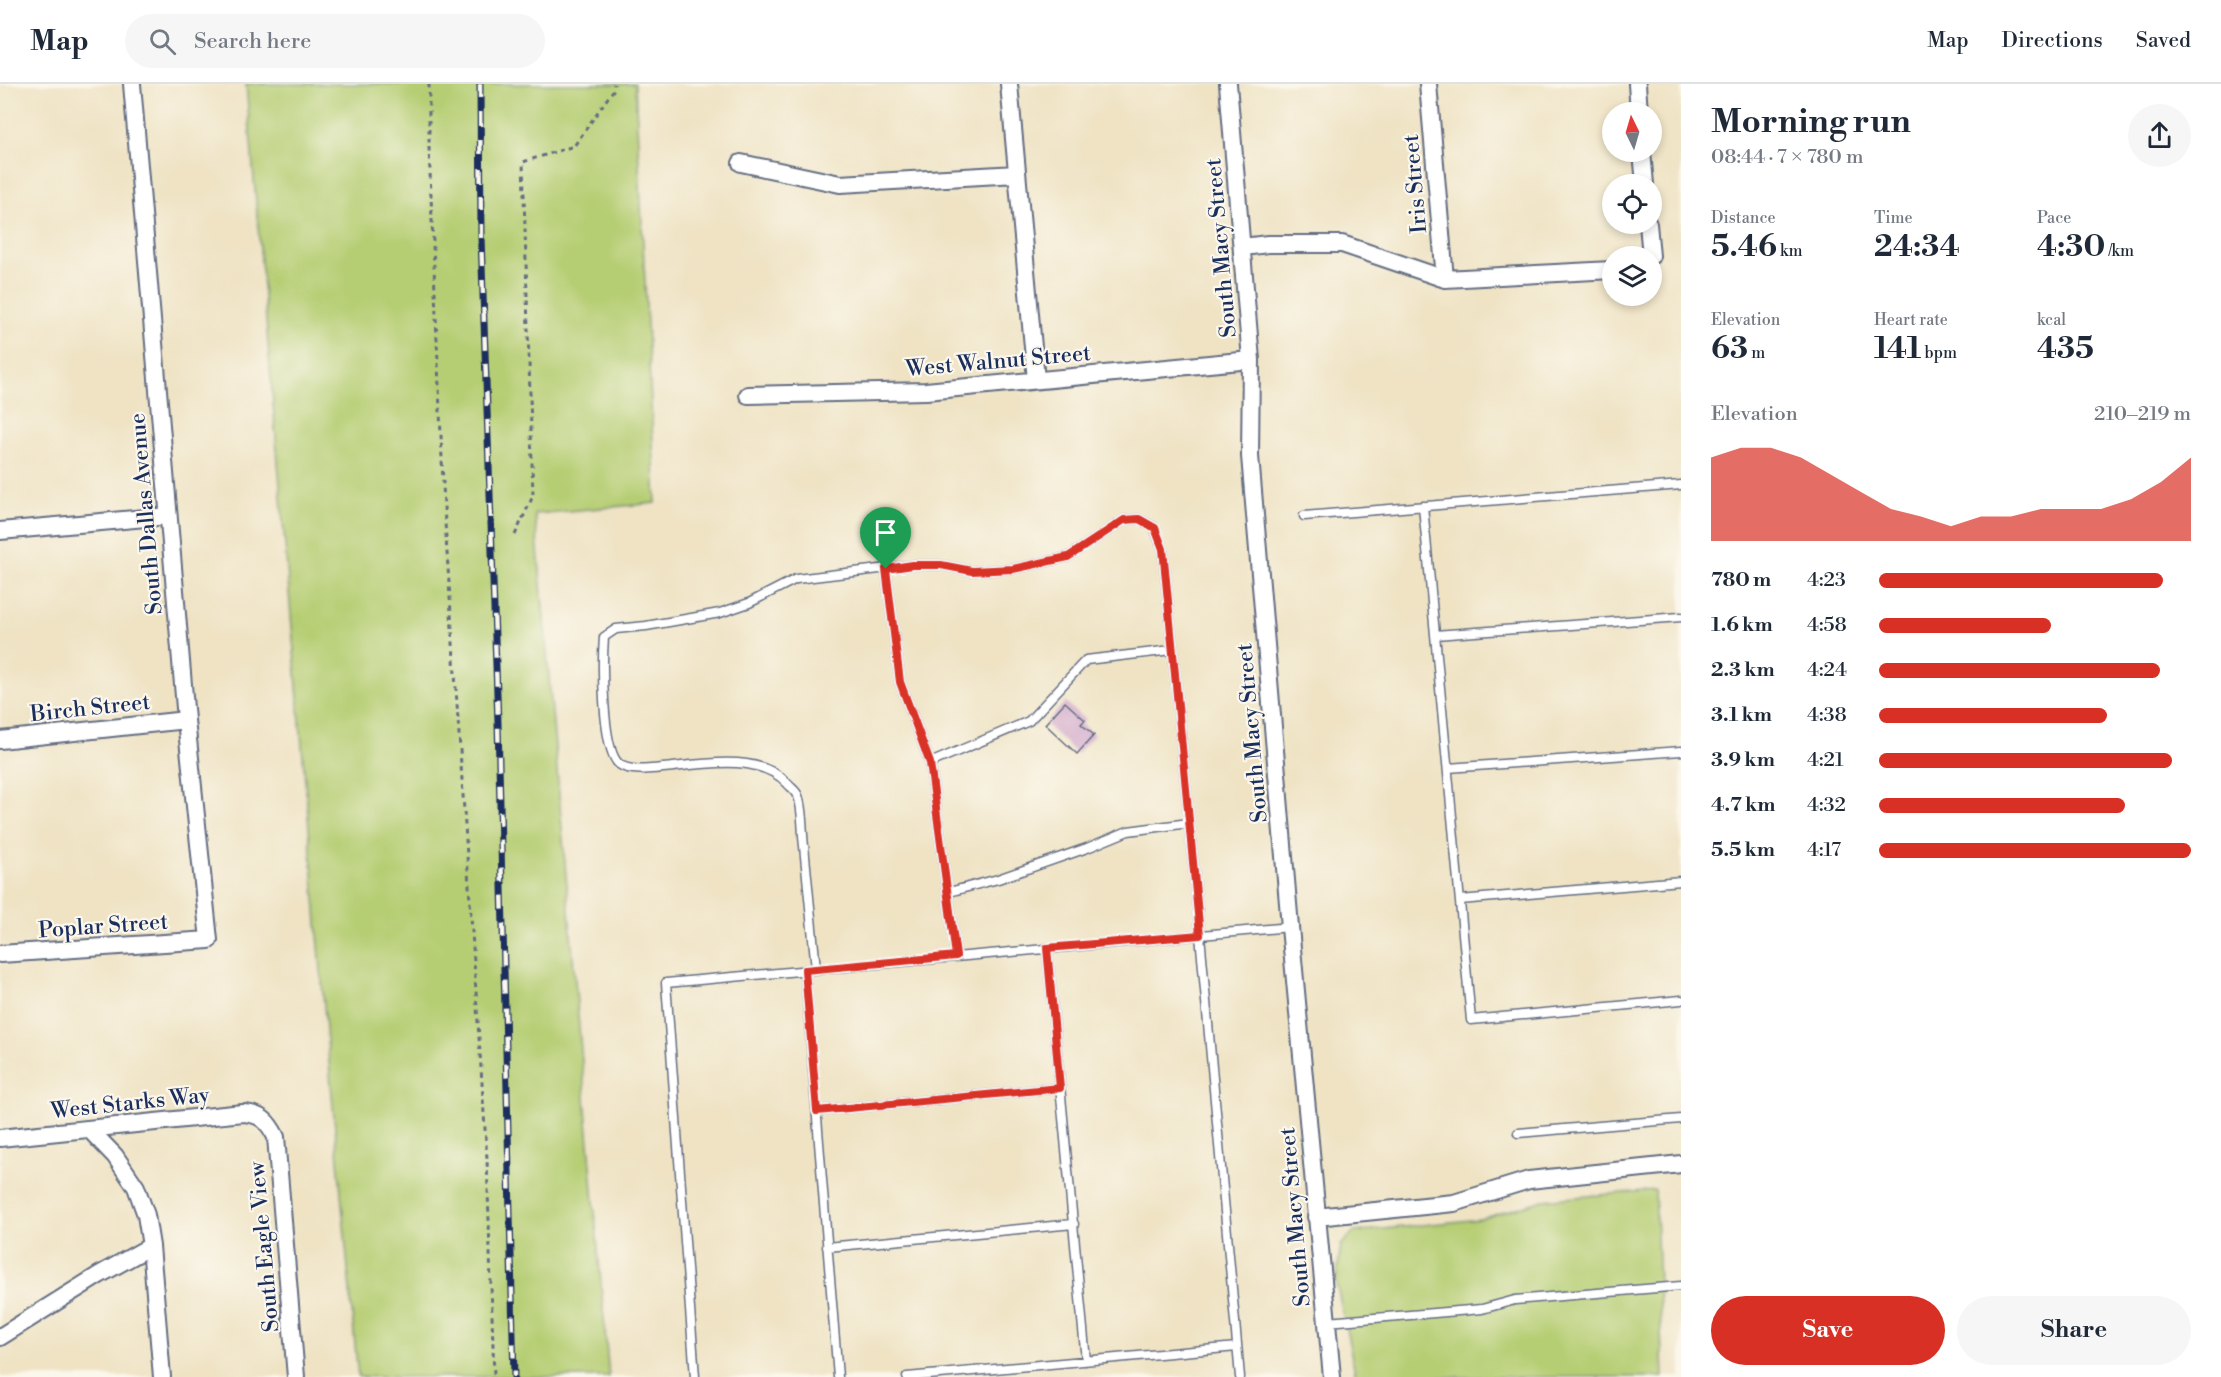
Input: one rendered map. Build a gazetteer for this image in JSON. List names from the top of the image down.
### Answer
{
  "streets": {
    "street": [
      "Iris Street",
      "South Macy Street",
      "West Walnut Street",
      "South Dallas Avenue",
      "Birch Street",
      "Poplar Street",
      "West Starks Way",
      "South Eagle View"
    ]
  },
  "crossings": [
    ["South Macy Street", "West Walnut Street"],
    ["South Dallas Avenue", "Birch Street"],
    ["South Dallas Avenue", "Poplar Street"],
    ["West Starks Way", "South Eagle View"]
  ],
  "north": "top",
  "page": {
    "header": "Map",
    "search": "Search here",
    "nav": ["Map", "Directions", "Saved"],
    "heading": ["Morning run", "08:44 · 7 × 780 m"],
    "stats": [
      ["Distance", "5.46 km"],
      ["Time", "24:34"],
      ["Pace", "4:30 /km"],
      ["Elevation", "63 m"],
      ["Heart rate", "141 bpm"],
      ["kcal", "435"]
    ],
    "chart": ["Elevation", "210–219 m"],
    "list": [
      {
        "name": "780 m",
        "note": "4:23"
      },
      {
        "name": "1.6 km",
        "note": "4:58"
      },
      {
        "name": "2.3 km",
        "note": "4:24"
      },
      {
        "name": "3.1 km",
        "note": "4:38"
      },
      {
        "name": "3.9 km",
        "note": "4:21"
      },
      {
        "name": "4.7 km",
        "note": "4:32"
      },
      {
        "name": "5.5 km",
        "note": "4:17"
      }
    ],
    "buttons": ["Save", "Share"]
  }
}
